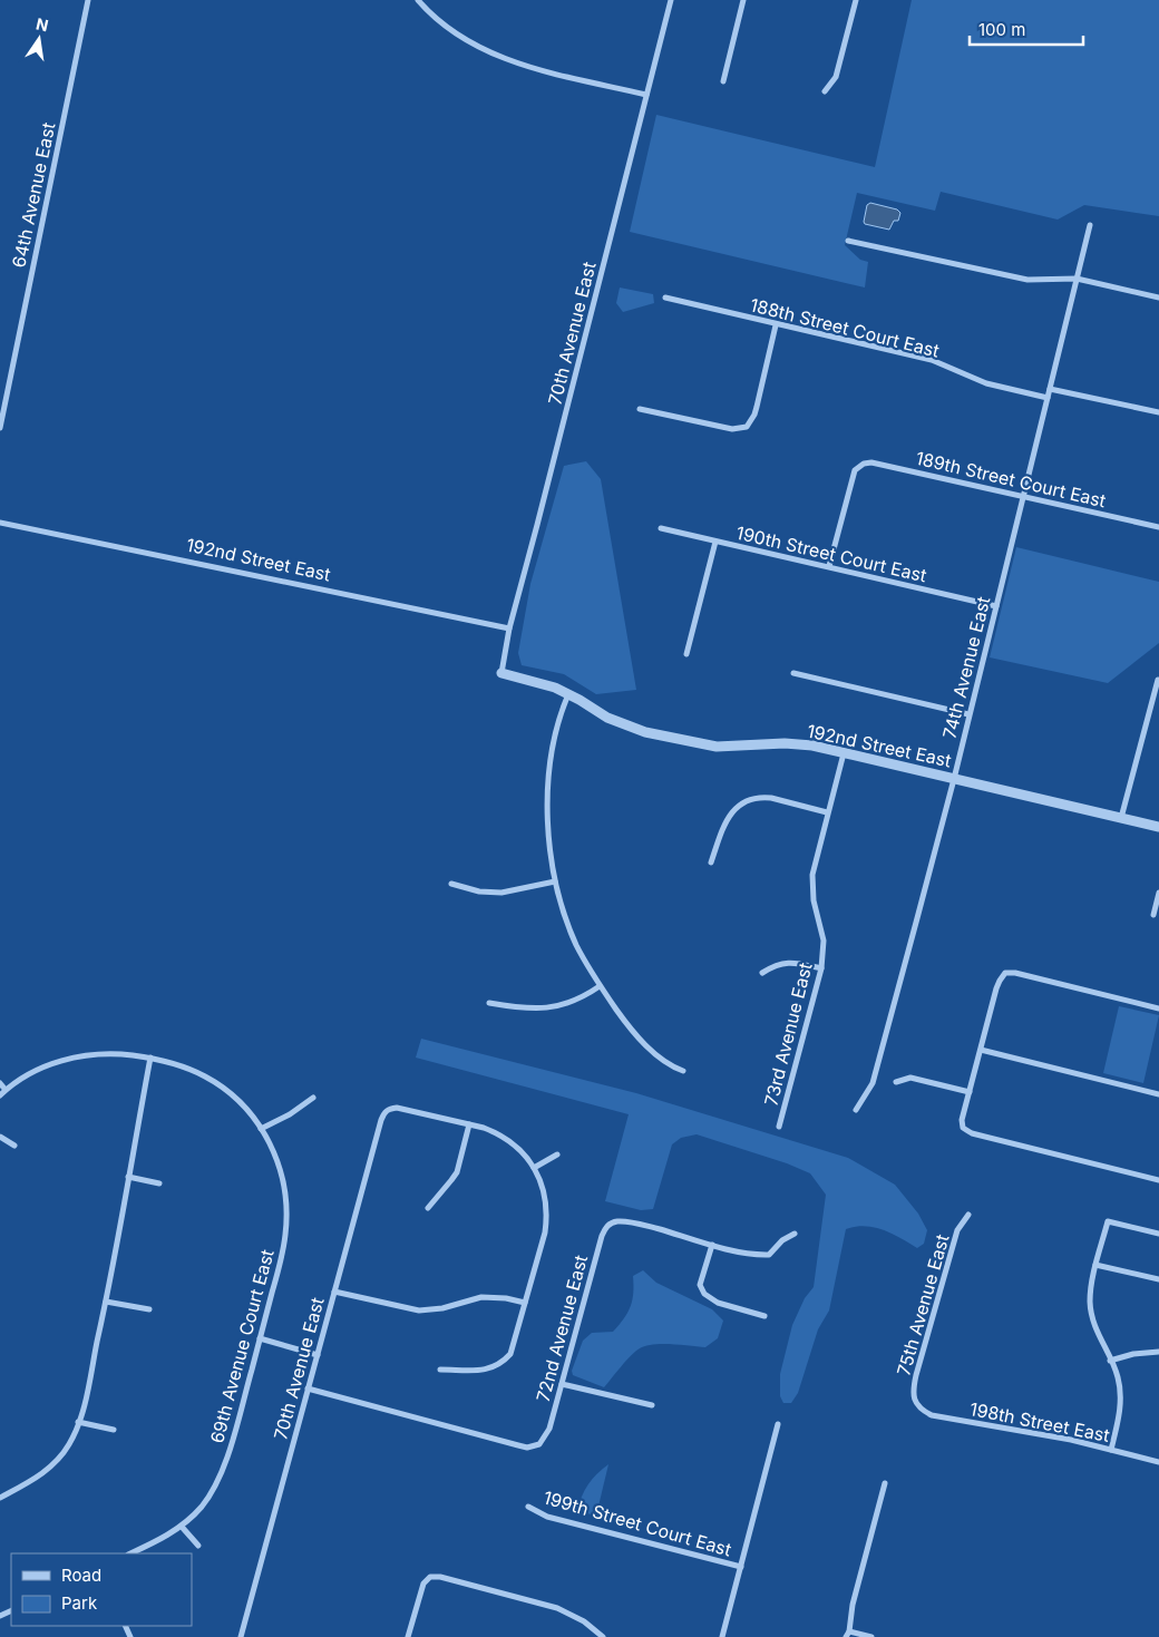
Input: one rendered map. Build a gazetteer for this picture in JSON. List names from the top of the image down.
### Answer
{
  "streets": {
    "street": [
      "64th Avenue East",
      "188th Street Court East",
      "70th Avenue East",
      "189th Street Court East",
      "190th Street Court East",
      "192nd Street East",
      "74th Avenue East",
      "73rd Avenue East",
      "75th Avenue East",
      "72nd Avenue East",
      "69th Avenue Court East",
      "198th Street East",
      "199th Street Court East"
    ]
  },
  "crossings": [
    ["188th Street Court East", "74th Avenue East"],
    ["70th Avenue East", "192nd Street East"],
    ["70th Avenue East", "72nd Avenue East"],
    ["189th Street Court East", "190th Street Court East"],
    ["189th Street Court East", "74th Avenue East"],
    ["190th Street Court East", "74th Avenue East"],
    ["192nd Street East", "74th Avenue East"],
    ["192nd Street East", "73rd Avenue East"],
    ["75th Avenue East", "198th Street East"]
  ],
  "legend": ["Road", "Park"],
  "scale_bar": "100 m",
  "north": "top"
}
